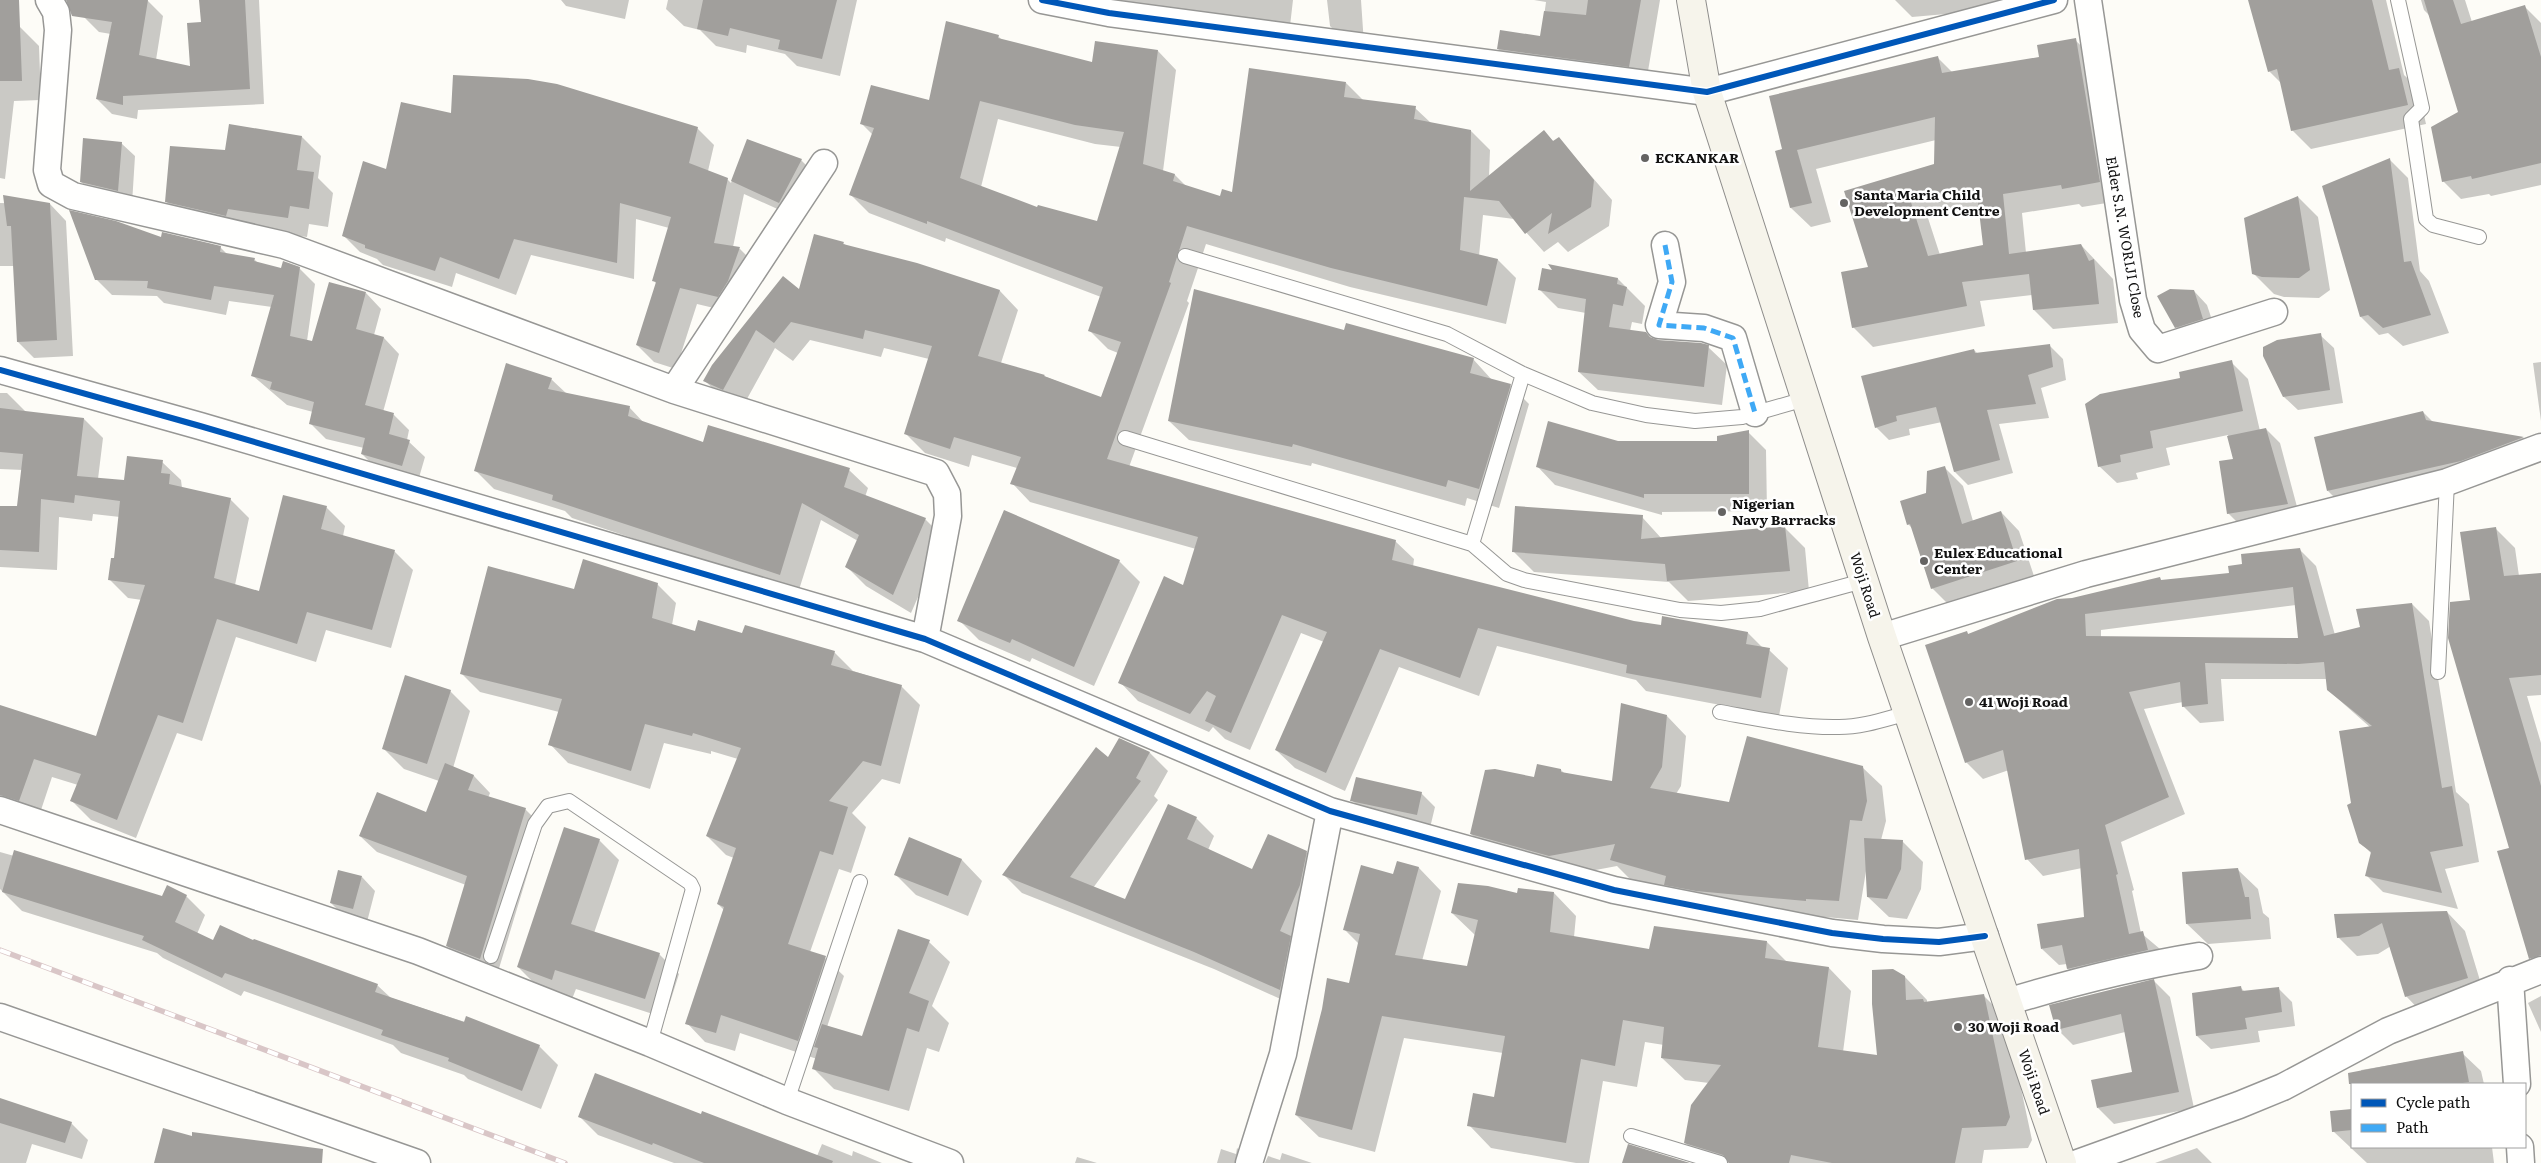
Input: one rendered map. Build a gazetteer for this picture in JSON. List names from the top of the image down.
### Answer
{
  "streets": {
    "main road": ["Woji Road"],
    "street": ["Elder S.N. WORIJI Close"]
  },
  "places": [
    "ECKANKAR",
    "Santa Maria Child Development Centre",
    "Nigerian Navy Barracks",
    "Eulex Educational Center",
    "41 Woji Road",
    "30 Woji Road"
  ],
  "legend": ["Cycle path", "Path"]
}
